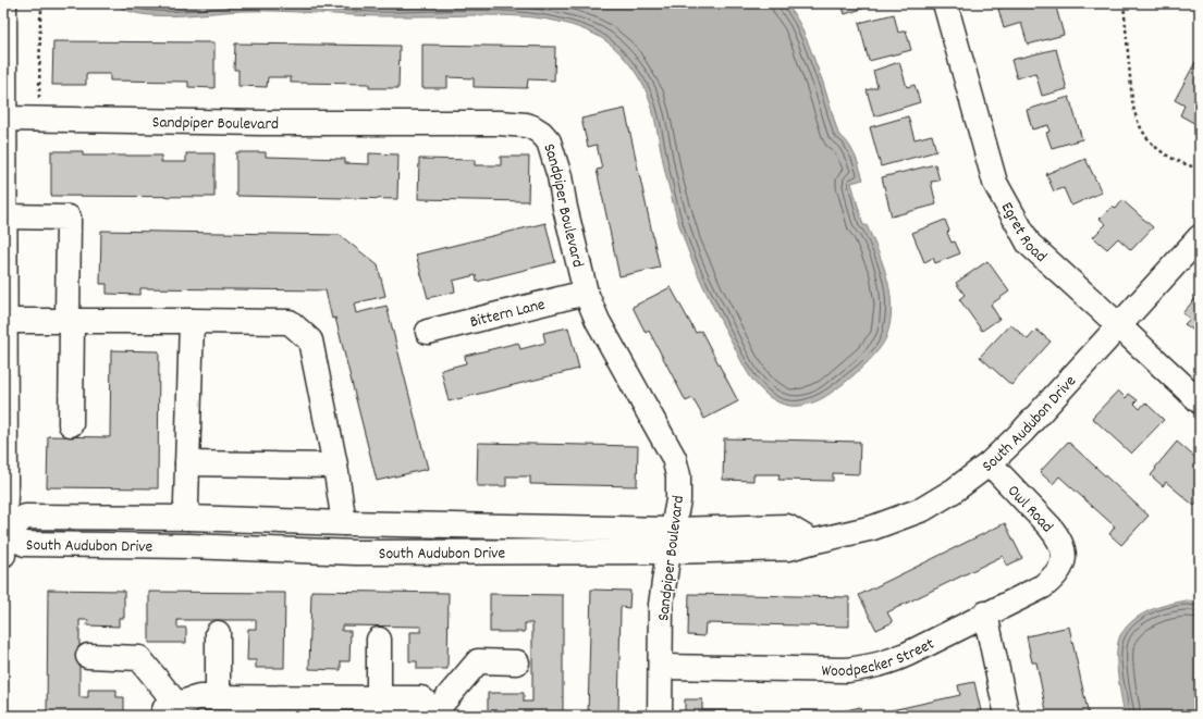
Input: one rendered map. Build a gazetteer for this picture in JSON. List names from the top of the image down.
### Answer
{
  "streets": {
    "street": [
      "Sandpiper Boulevard",
      "Egret Road",
      "Bittern Lane",
      "South Audubon Drive",
      "Owl Road",
      "Woodpecker Street"
    ]
  },
  "crossings": [
    ["Sandpiper Boulevard", "Bittern Lane"],
    ["Sandpiper Boulevard", "South Audubon Drive"],
    ["Sandpiper Boulevard", "Woodpecker Street"],
    ["Egret Road", "South Audubon Drive"],
    ["South Audubon Drive", "Owl Road"],
    ["Owl Road", "Woodpecker Street"]
  ]
}
